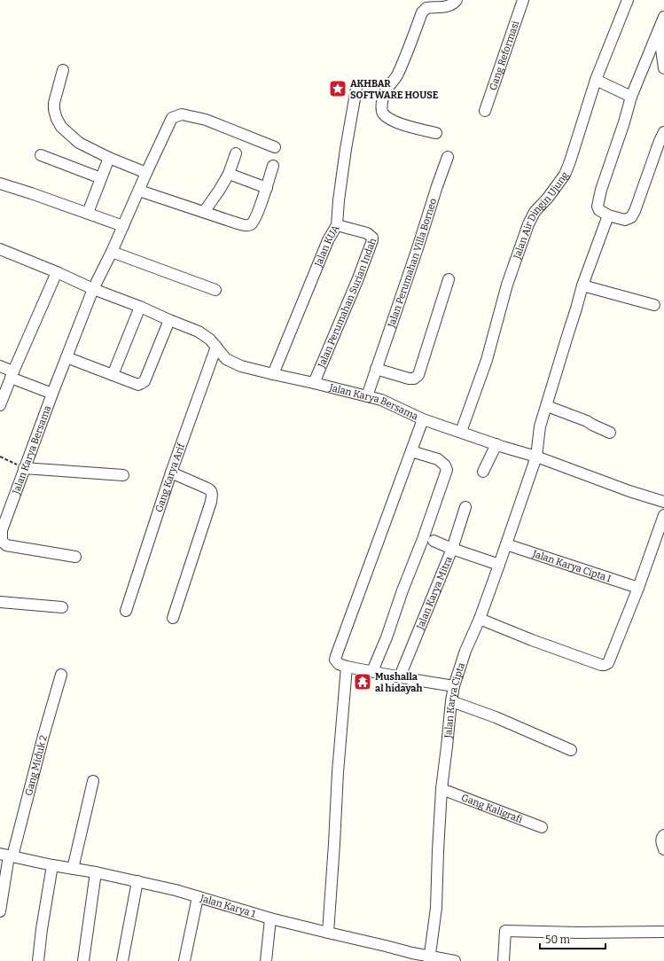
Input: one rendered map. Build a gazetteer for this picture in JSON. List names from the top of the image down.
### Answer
{
  "streets": {
    "street": [
      "Gang Reformasi",
      "Jalan Air Dingin Ujung",
      "Jalan KUA",
      "Jalan Perumahan Villa Borneo",
      "Jalan Perumahan Surian Indah",
      "Jalan Karya Bersama",
      "Gang Karya Arif",
      "Jalan Karya Cipta I",
      "Jalan Karya Mitra",
      "Jalan Karya Cipta",
      "Gang Miduk 2",
      "Gang Kaligrafi",
      "Jalan Karya 1"
    ]
  },
  "crossings": [
    ["Jalan Air Dingin Ujung", "Jalan Karya Bersama"],
    ["Jalan KUA", "Jalan Perumahan Surian Indah"],
    ["Jalan KUA", "Jalan Karya Bersama"],
    ["Jalan Perumahan Villa Borneo", "Jalan Karya Bersama"],
    ["Jalan Perumahan Surian Indah", "Jalan Karya Bersama"],
    ["Jalan Karya Bersama", "Gang Karya Arif"],
    ["Jalan Karya Bersama", "Jalan Karya Cipta"],
    ["Jalan Karya Cipta I", "Jalan Karya Cipta"],
    ["Jalan Karya Cipta", "Gang Kaligrafi"],
    ["Jalan Karya Cipta", "Jalan Karya 1"],
    ["Gang Miduk 2", "Jalan Karya 1"]
  ],
  "places": {
    "place": ["AKHBAR SOFTWARE HOUSE"],
    "temple": ["Mushalla al hidayah"]
  },
  "scale_bar": "50 m"
}
